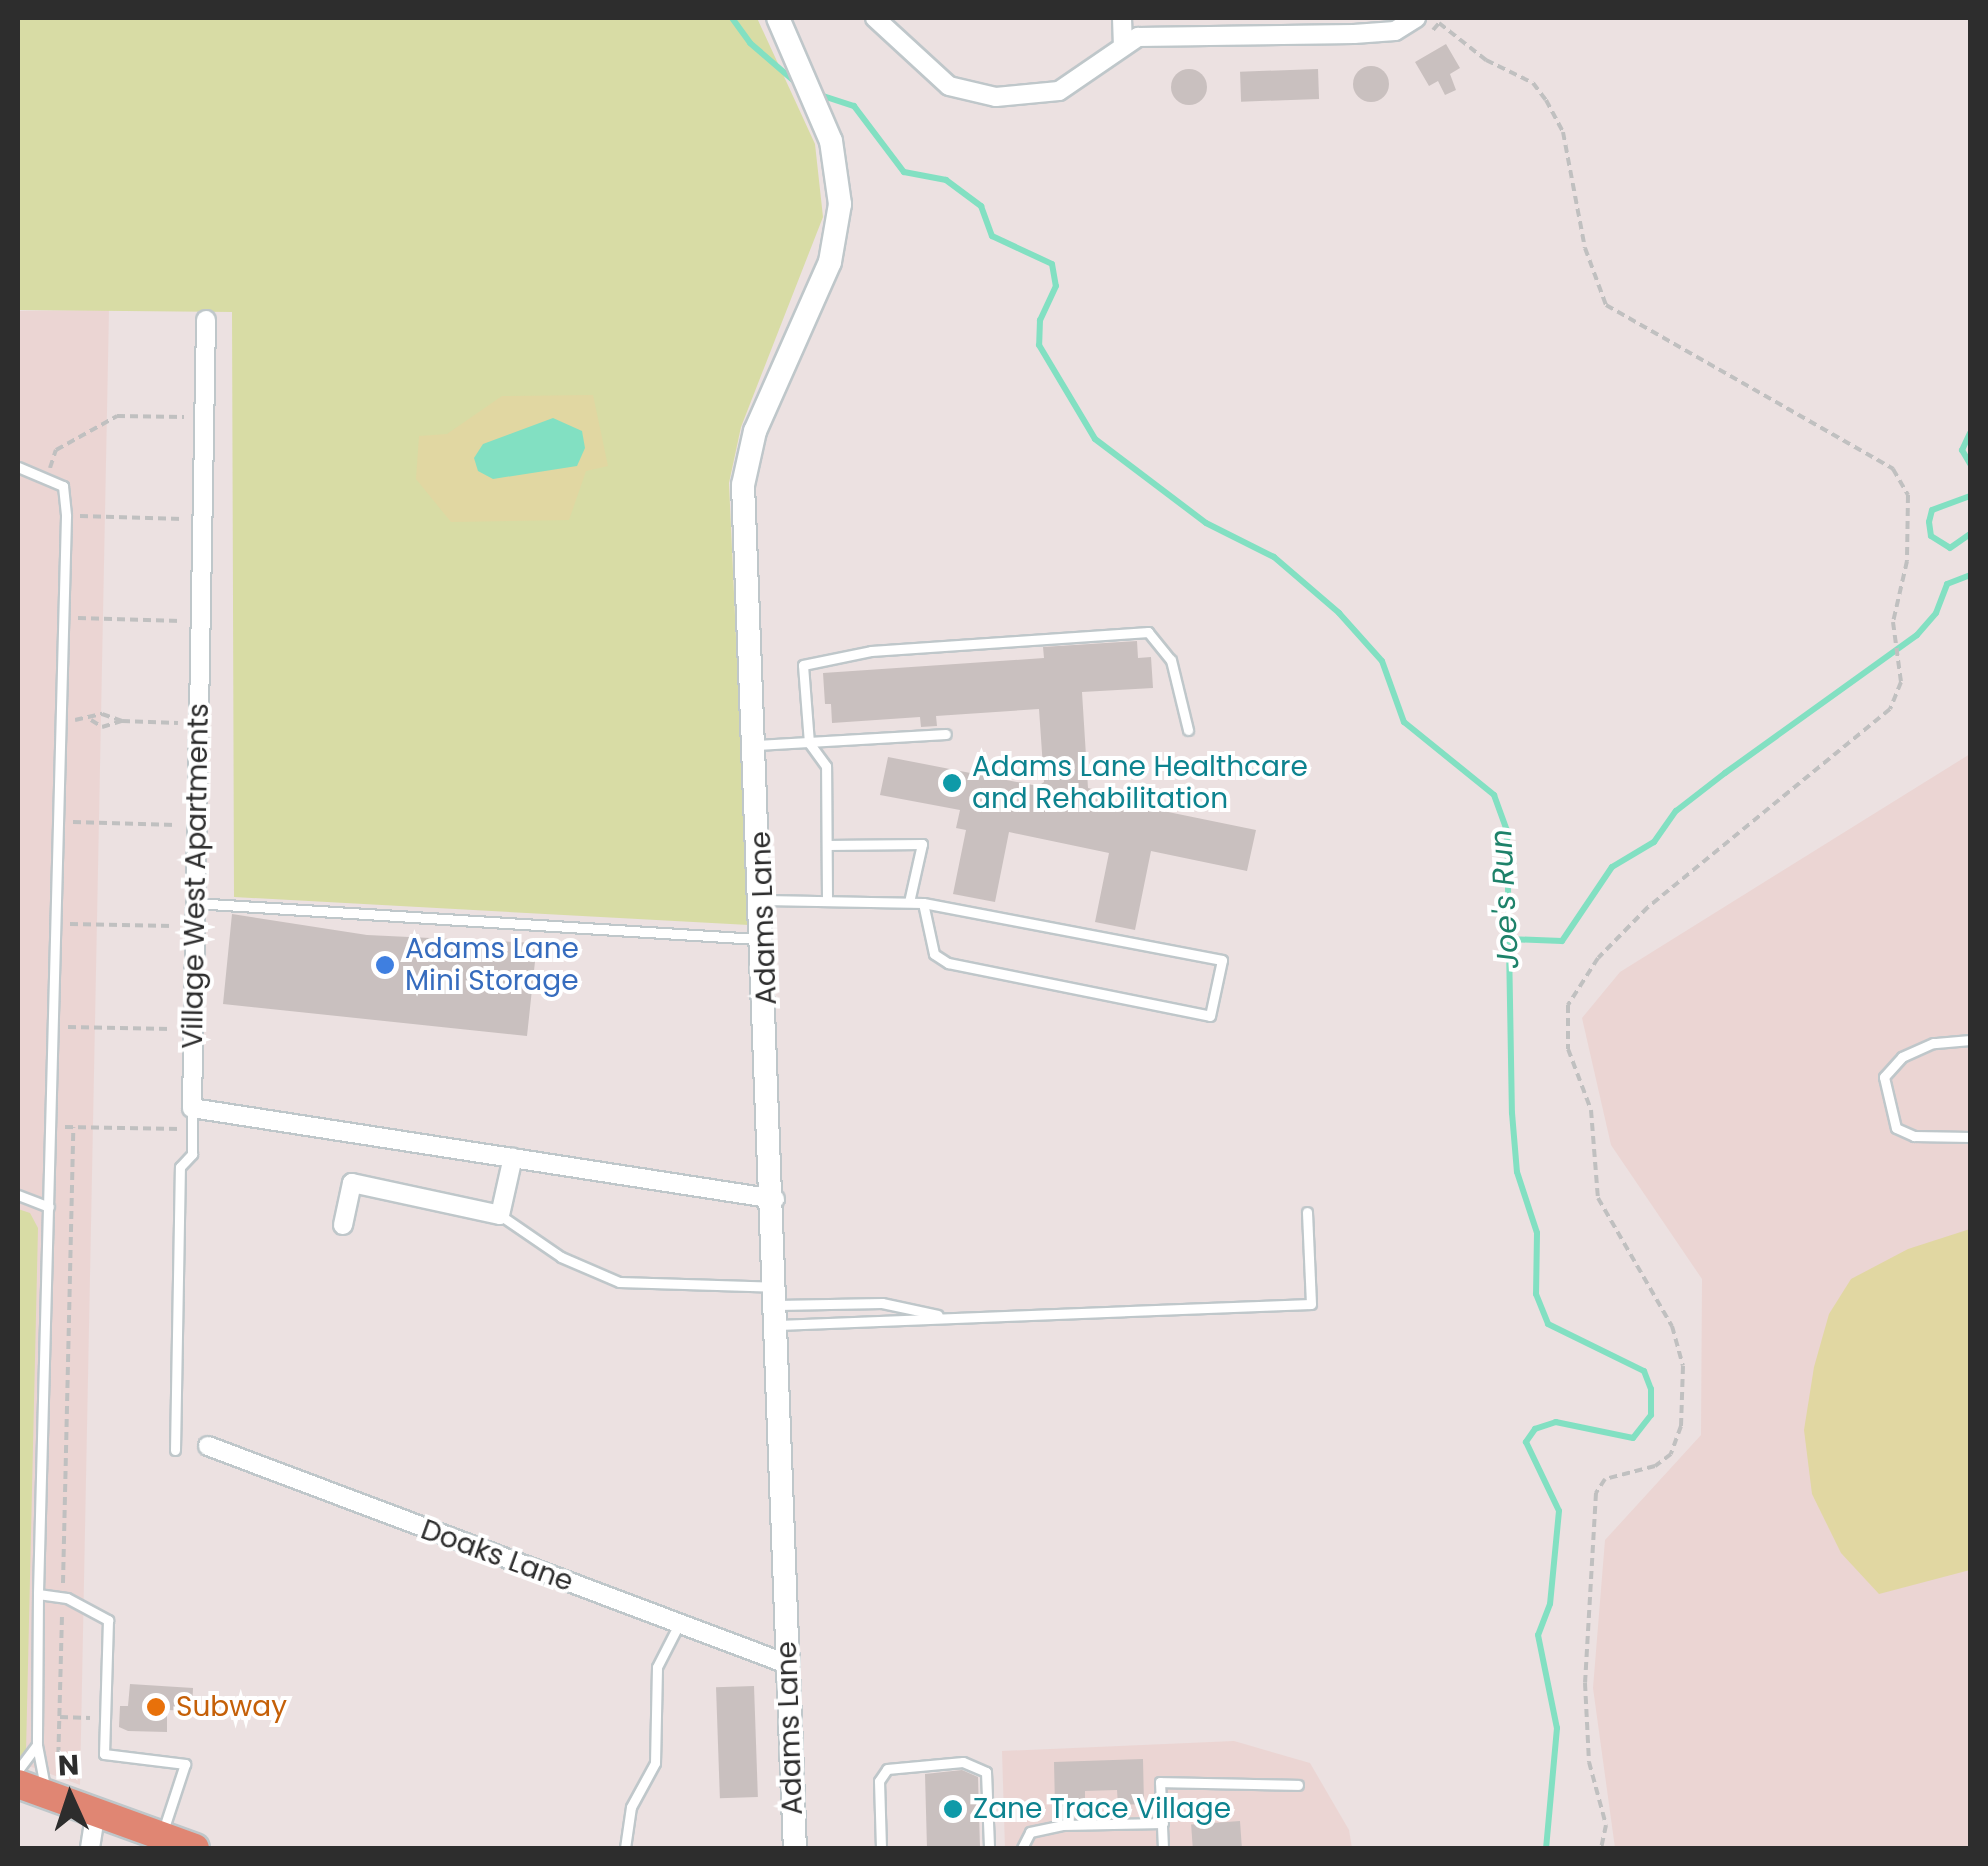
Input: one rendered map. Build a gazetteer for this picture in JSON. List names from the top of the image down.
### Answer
{
  "streets": {
    "street": ["Village West Apartments", "Adams Lane", "Doaks Lane"]
  },
  "crossings": [
    ["Adams Lane", "Doaks Lane"]
  ],
  "water": ["Joe's Run"],
  "places": [
    "Adams Lane Healthcare and Rehabilitation",
    "Adams Lane Mini Storage",
    "Subway",
    "Zane Trace Village"
  ],
  "north": "top"
}
